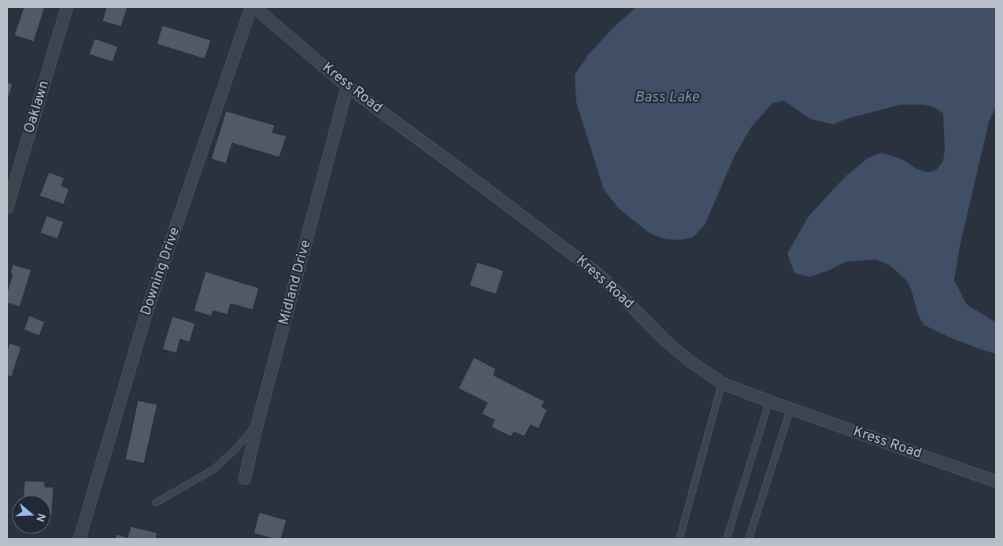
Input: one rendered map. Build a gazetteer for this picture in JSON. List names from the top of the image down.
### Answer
{
  "streets": {
    "street": [
      "Kress Road",
      "Oaklawn",
      "Downing Drive",
      "Midland Drive"
    ]
  },
  "crossings": [
    ["Kress Road", "Downing Drive"],
    ["Kress Road", "Midland Drive"]
  ],
  "water": ["Bass Lake"],
  "north": "right"
}
